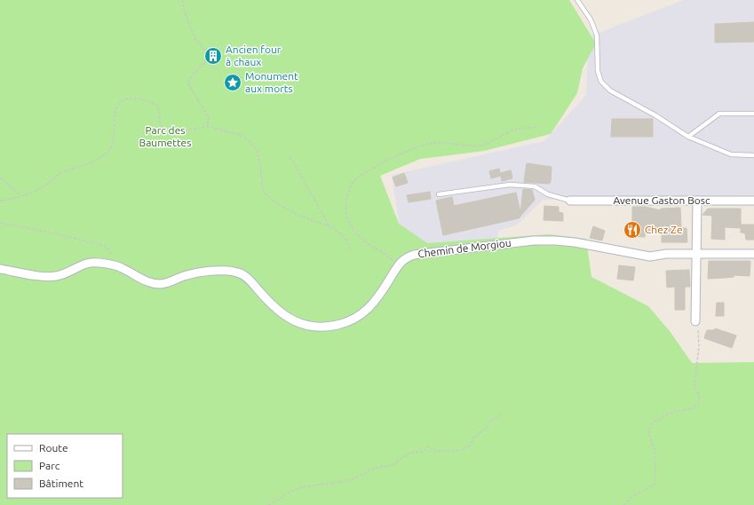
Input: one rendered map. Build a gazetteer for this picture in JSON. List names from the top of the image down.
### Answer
{
  "streets": {
    "street": ["Avenue Gaston Bosc", "Chemin de Morgiou"]
  },
  "parks": ["Parc des Baumettes"],
  "places": {
    "building": ["Ancien four à chaux"],
    "place": ["Monument aux morts"],
    "restaurant": ["Chez Ze"]
  },
  "legend": ["Route", "Parc", "Bâtiment"]
}
